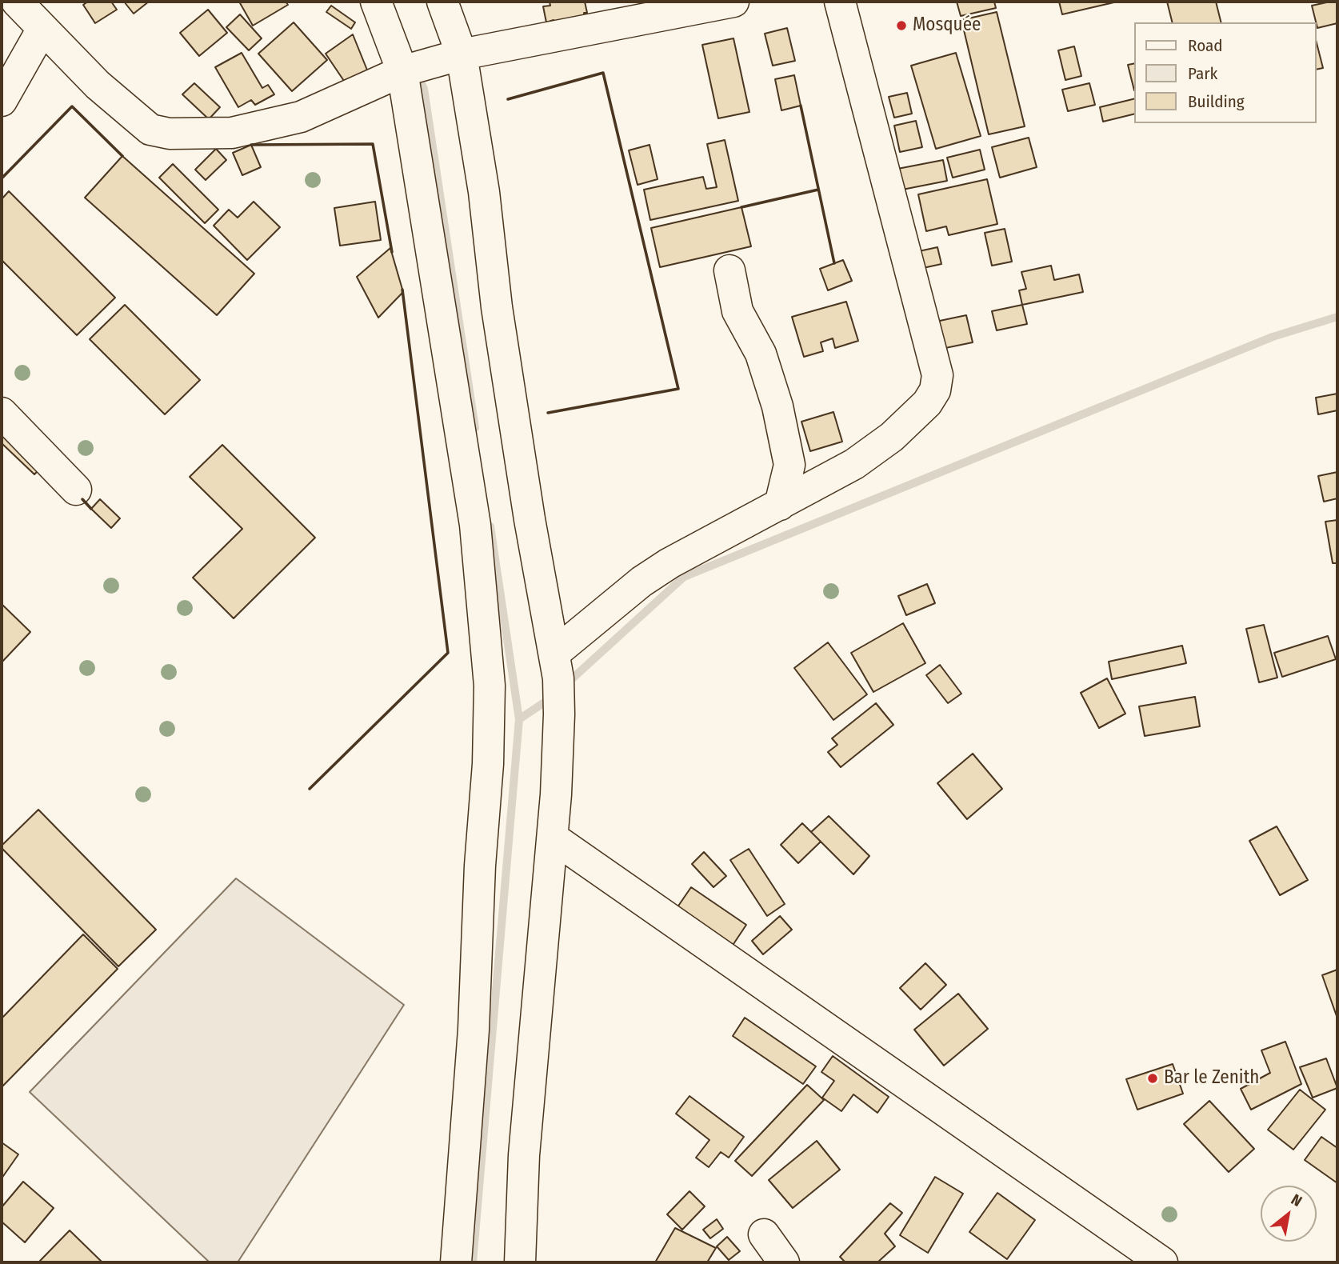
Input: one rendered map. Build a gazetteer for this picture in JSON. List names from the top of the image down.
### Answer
{
  "places": ["Mosquée", "Bar le Zenith"],
  "legend": ["Road", "Park", "Building"],
  "north": "top right"
}
